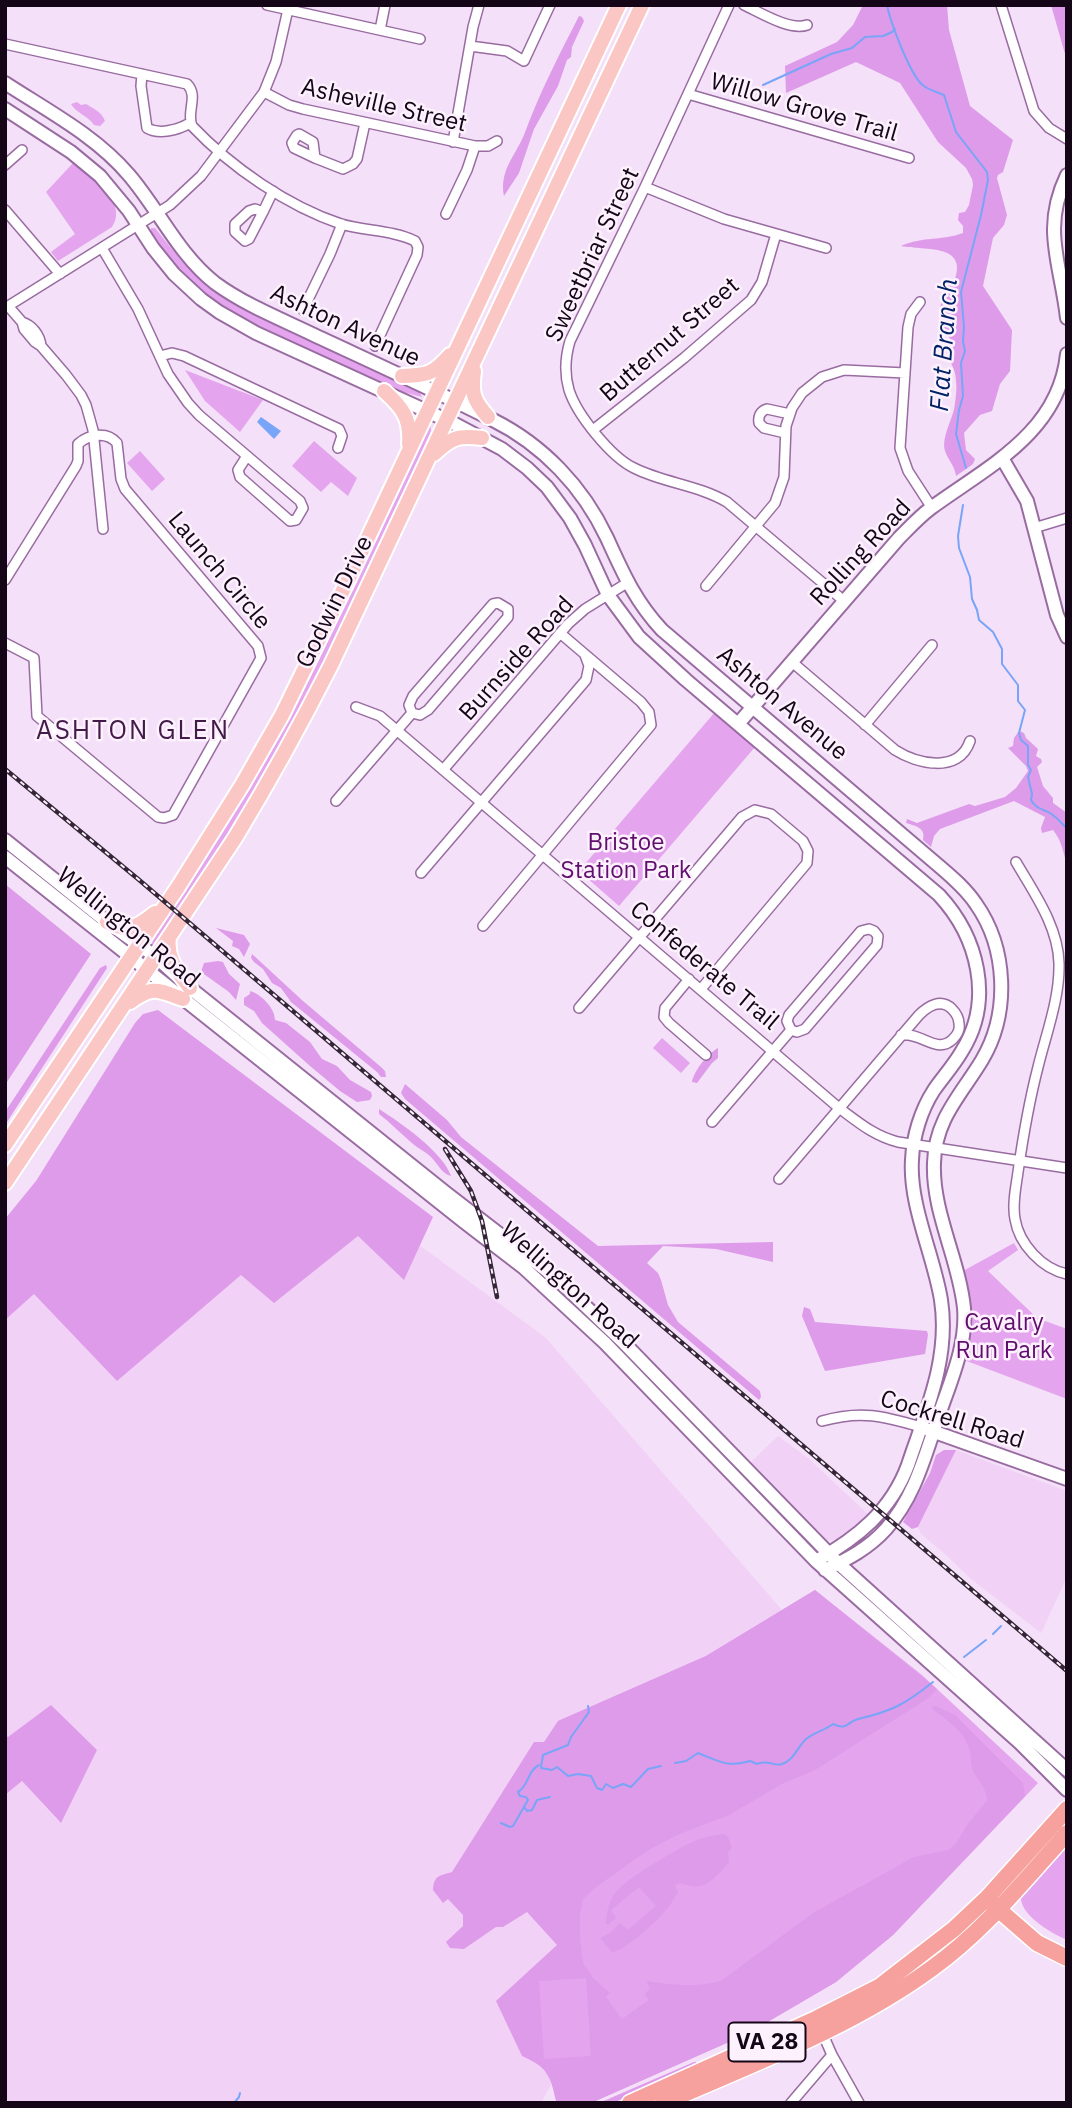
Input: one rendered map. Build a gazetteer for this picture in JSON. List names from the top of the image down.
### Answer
{
  "streets": {
    "highway": ["VA 28"],
    "main road": ["Godwin Drive"],
    "street": [
      "Asheville Street",
      "Willow Grove Trail",
      "Sweetbriar Street",
      "Ashton Avenue",
      "Butternut Street",
      "Rolling Road",
      "Launch Circle",
      "Burnside Road",
      "Wellington Road",
      "Confederate Trail",
      "Cockrell Road"
    ]
  },
  "crossings": [
    ["Willow Grove Trail", "Sweetbriar Street"],
    ["Sweetbriar Street", "Butternut Street"],
    ["Sweetbriar Street", "Rolling Road"],
    ["Ashton Avenue", "Rolling Road"],
    ["Ashton Avenue", "Godwin Drive"],
    ["Ashton Avenue", "Burnside Road"],
    ["Ashton Avenue", "Wellington Road"],
    ["Ashton Avenue", "Confederate Trail"],
    ["Ashton Avenue", "Cockrell Road"],
    ["Godwin Drive", "Wellington Road"],
    ["Burnside Road", "Confederate Trail"]
  ],
  "districts": ["ASHTON GLEN"],
  "water": ["Flat Branch"],
  "parks": ["Bristoe Station Park", "Cavalry Run Park"]
}
